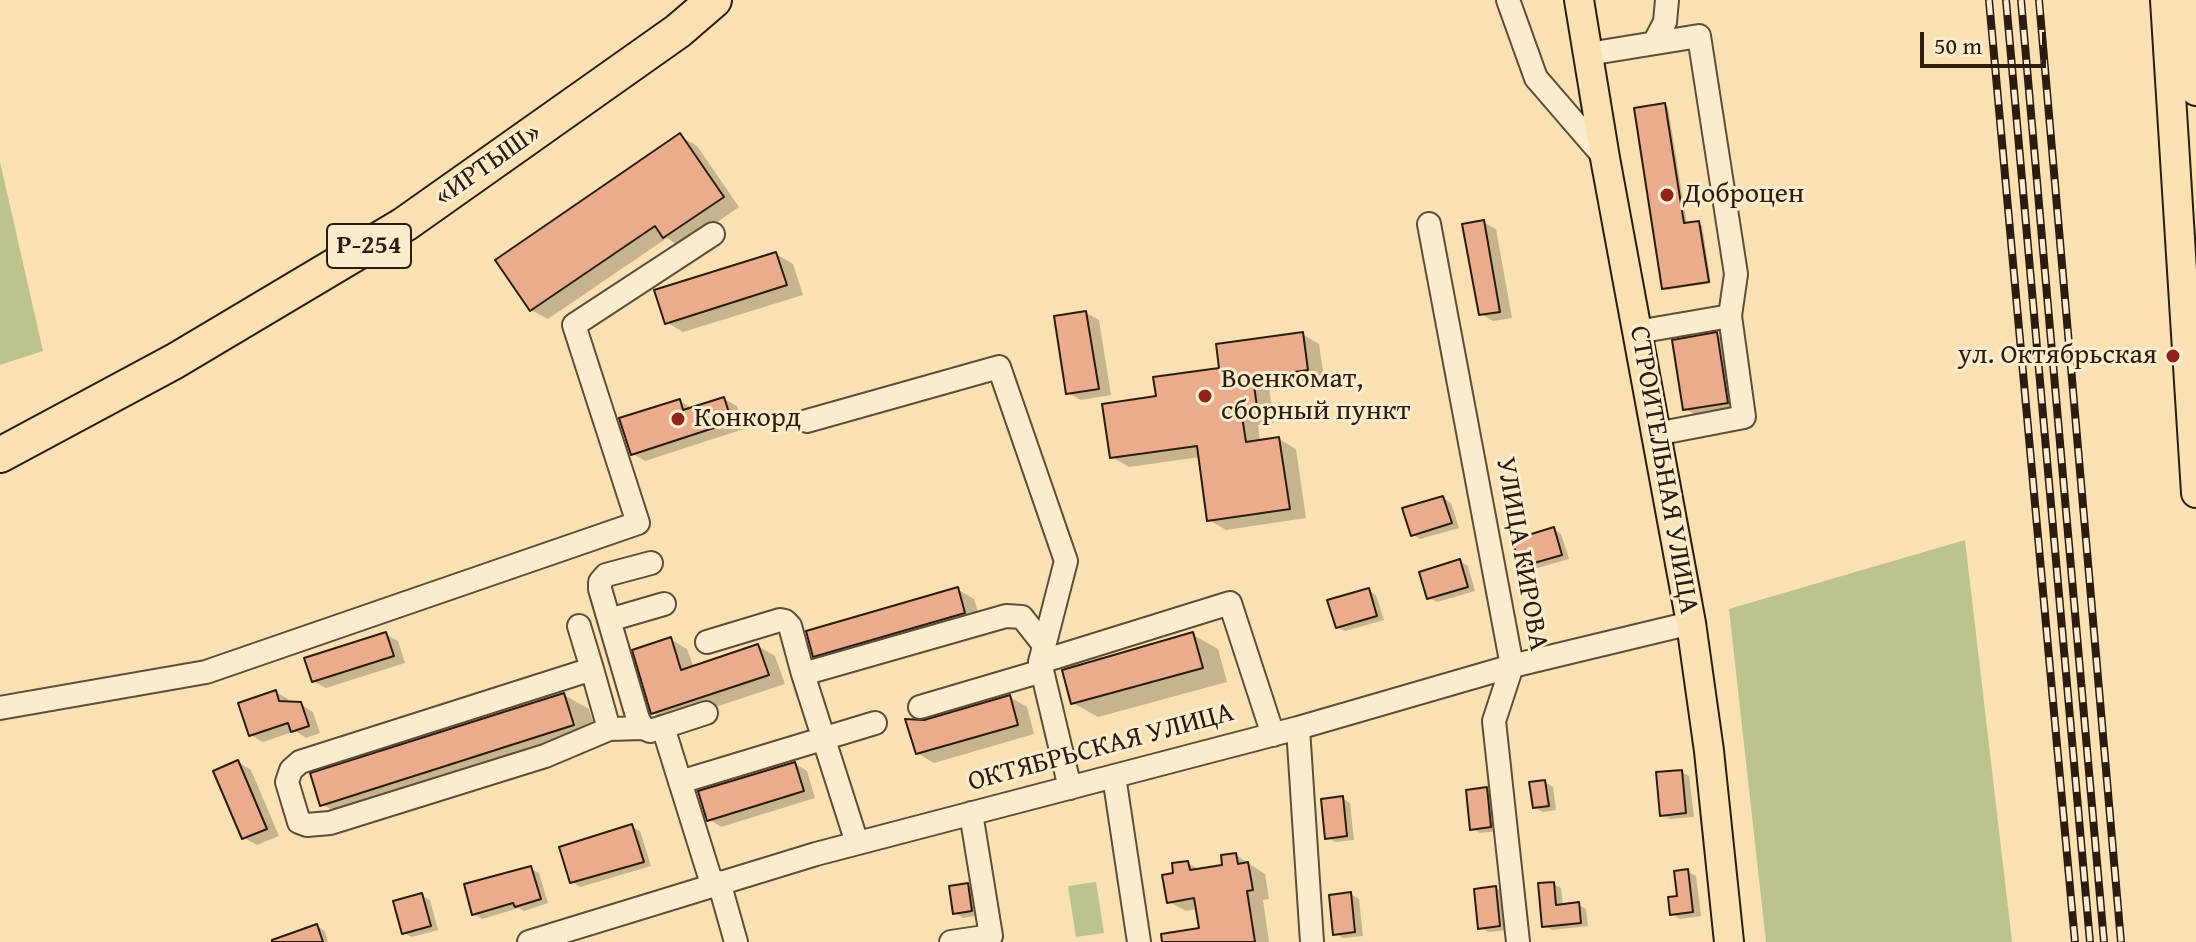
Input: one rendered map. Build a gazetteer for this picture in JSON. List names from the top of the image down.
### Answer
{
  "streets": {
    "highway": ["«ИРТЫШ»", "Р-254"],
    "main road": ["СТРОИТЕЛЬНАЯ УЛИЦА"],
    "street": ["УЛИЦА КИРОВА", "ОКТЯБРЬСКАЯ УЛИЦА"]
  },
  "crossings": [
    ["СТРОИТЕЛЬНАЯ УЛИЦА", "ОКТЯБРЬСКАЯ УЛИЦА"],
    ["УЛИЦА КИРОВА", "ОКТЯБРЬСКАЯ УЛИЦА"]
  ],
  "places": [
    "Доброцен",
    "ул. Октябрьская",
    "Военкомат, сборный пункт",
    "Конкорд"
  ],
  "scale_bar": "50 m"
}
